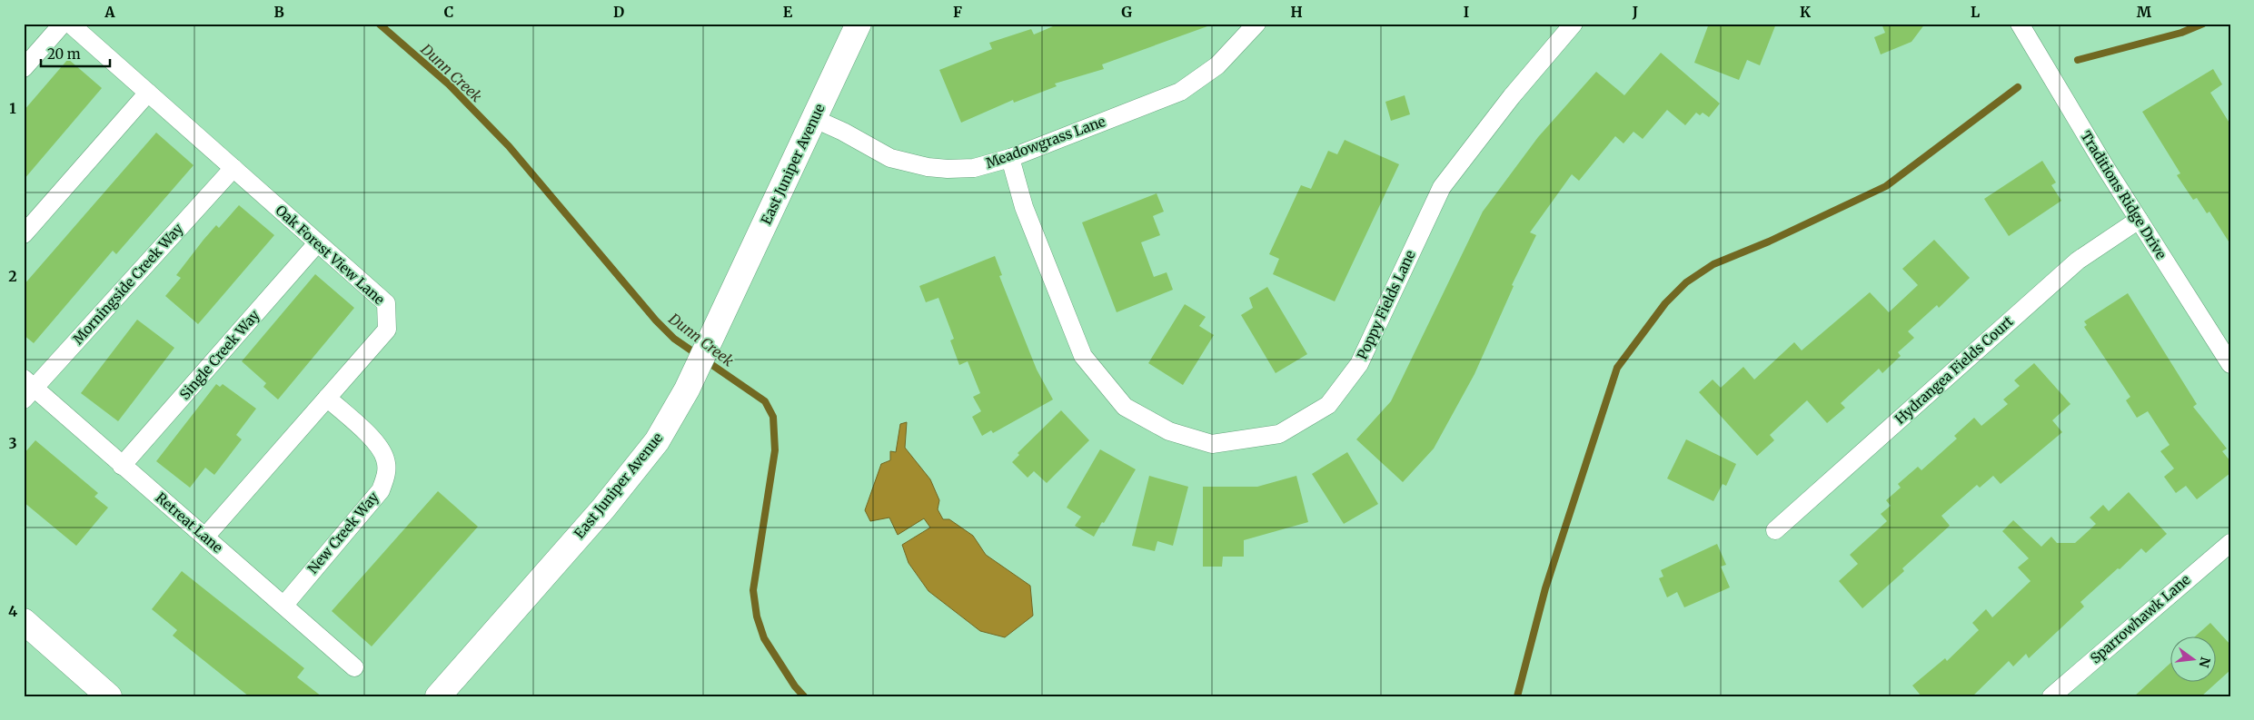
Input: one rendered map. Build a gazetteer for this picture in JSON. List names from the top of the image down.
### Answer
{
  "streets": {
    "street": [
      "Meadowgrass Lane",
      "East Juniper Avenue",
      "Traditions Ridge Drive",
      "Oak Forest View Lane",
      "Morningside Creek Way",
      "Poppy Fields Lane",
      "Single Creek Way",
      "Hydrangea Fields Court",
      "Retreat Lane",
      "New Creek Way",
      "Sparrowhawk Lane"
    ]
  },
  "crossings": [
    ["Meadowgrass Lane", "East Juniper Avenue"],
    ["Meadowgrass Lane", "Poppy Fields Lane"],
    ["Traditions Ridge Drive", "Hydrangea Fields Court"],
    ["Oak Forest View Lane", "Morningside Creek Way"],
    ["Oak Forest View Lane", "Single Creek Way"],
    ["Oak Forest View Lane", "Retreat Lane"],
    ["Oak Forest View Lane", "New Creek Way"],
    ["Morningside Creek Way", "Retreat Lane"],
    ["Single Creek Way", "Retreat Lane"],
    ["Retreat Lane", "New Creek Way"]
  ],
  "water": ["Dunn Creek"],
  "scale_bar": "20 m",
  "north": "right",
  "grid": {
    "columns": [
      "A",
      "B",
      "C",
      "D",
      "E",
      "F",
      "G",
      "H",
      "I",
      "J",
      "K",
      "L",
      "M"
    ],
    "rows": [
      "1",
      "2",
      "3",
      "4"
    ]
  }
}
